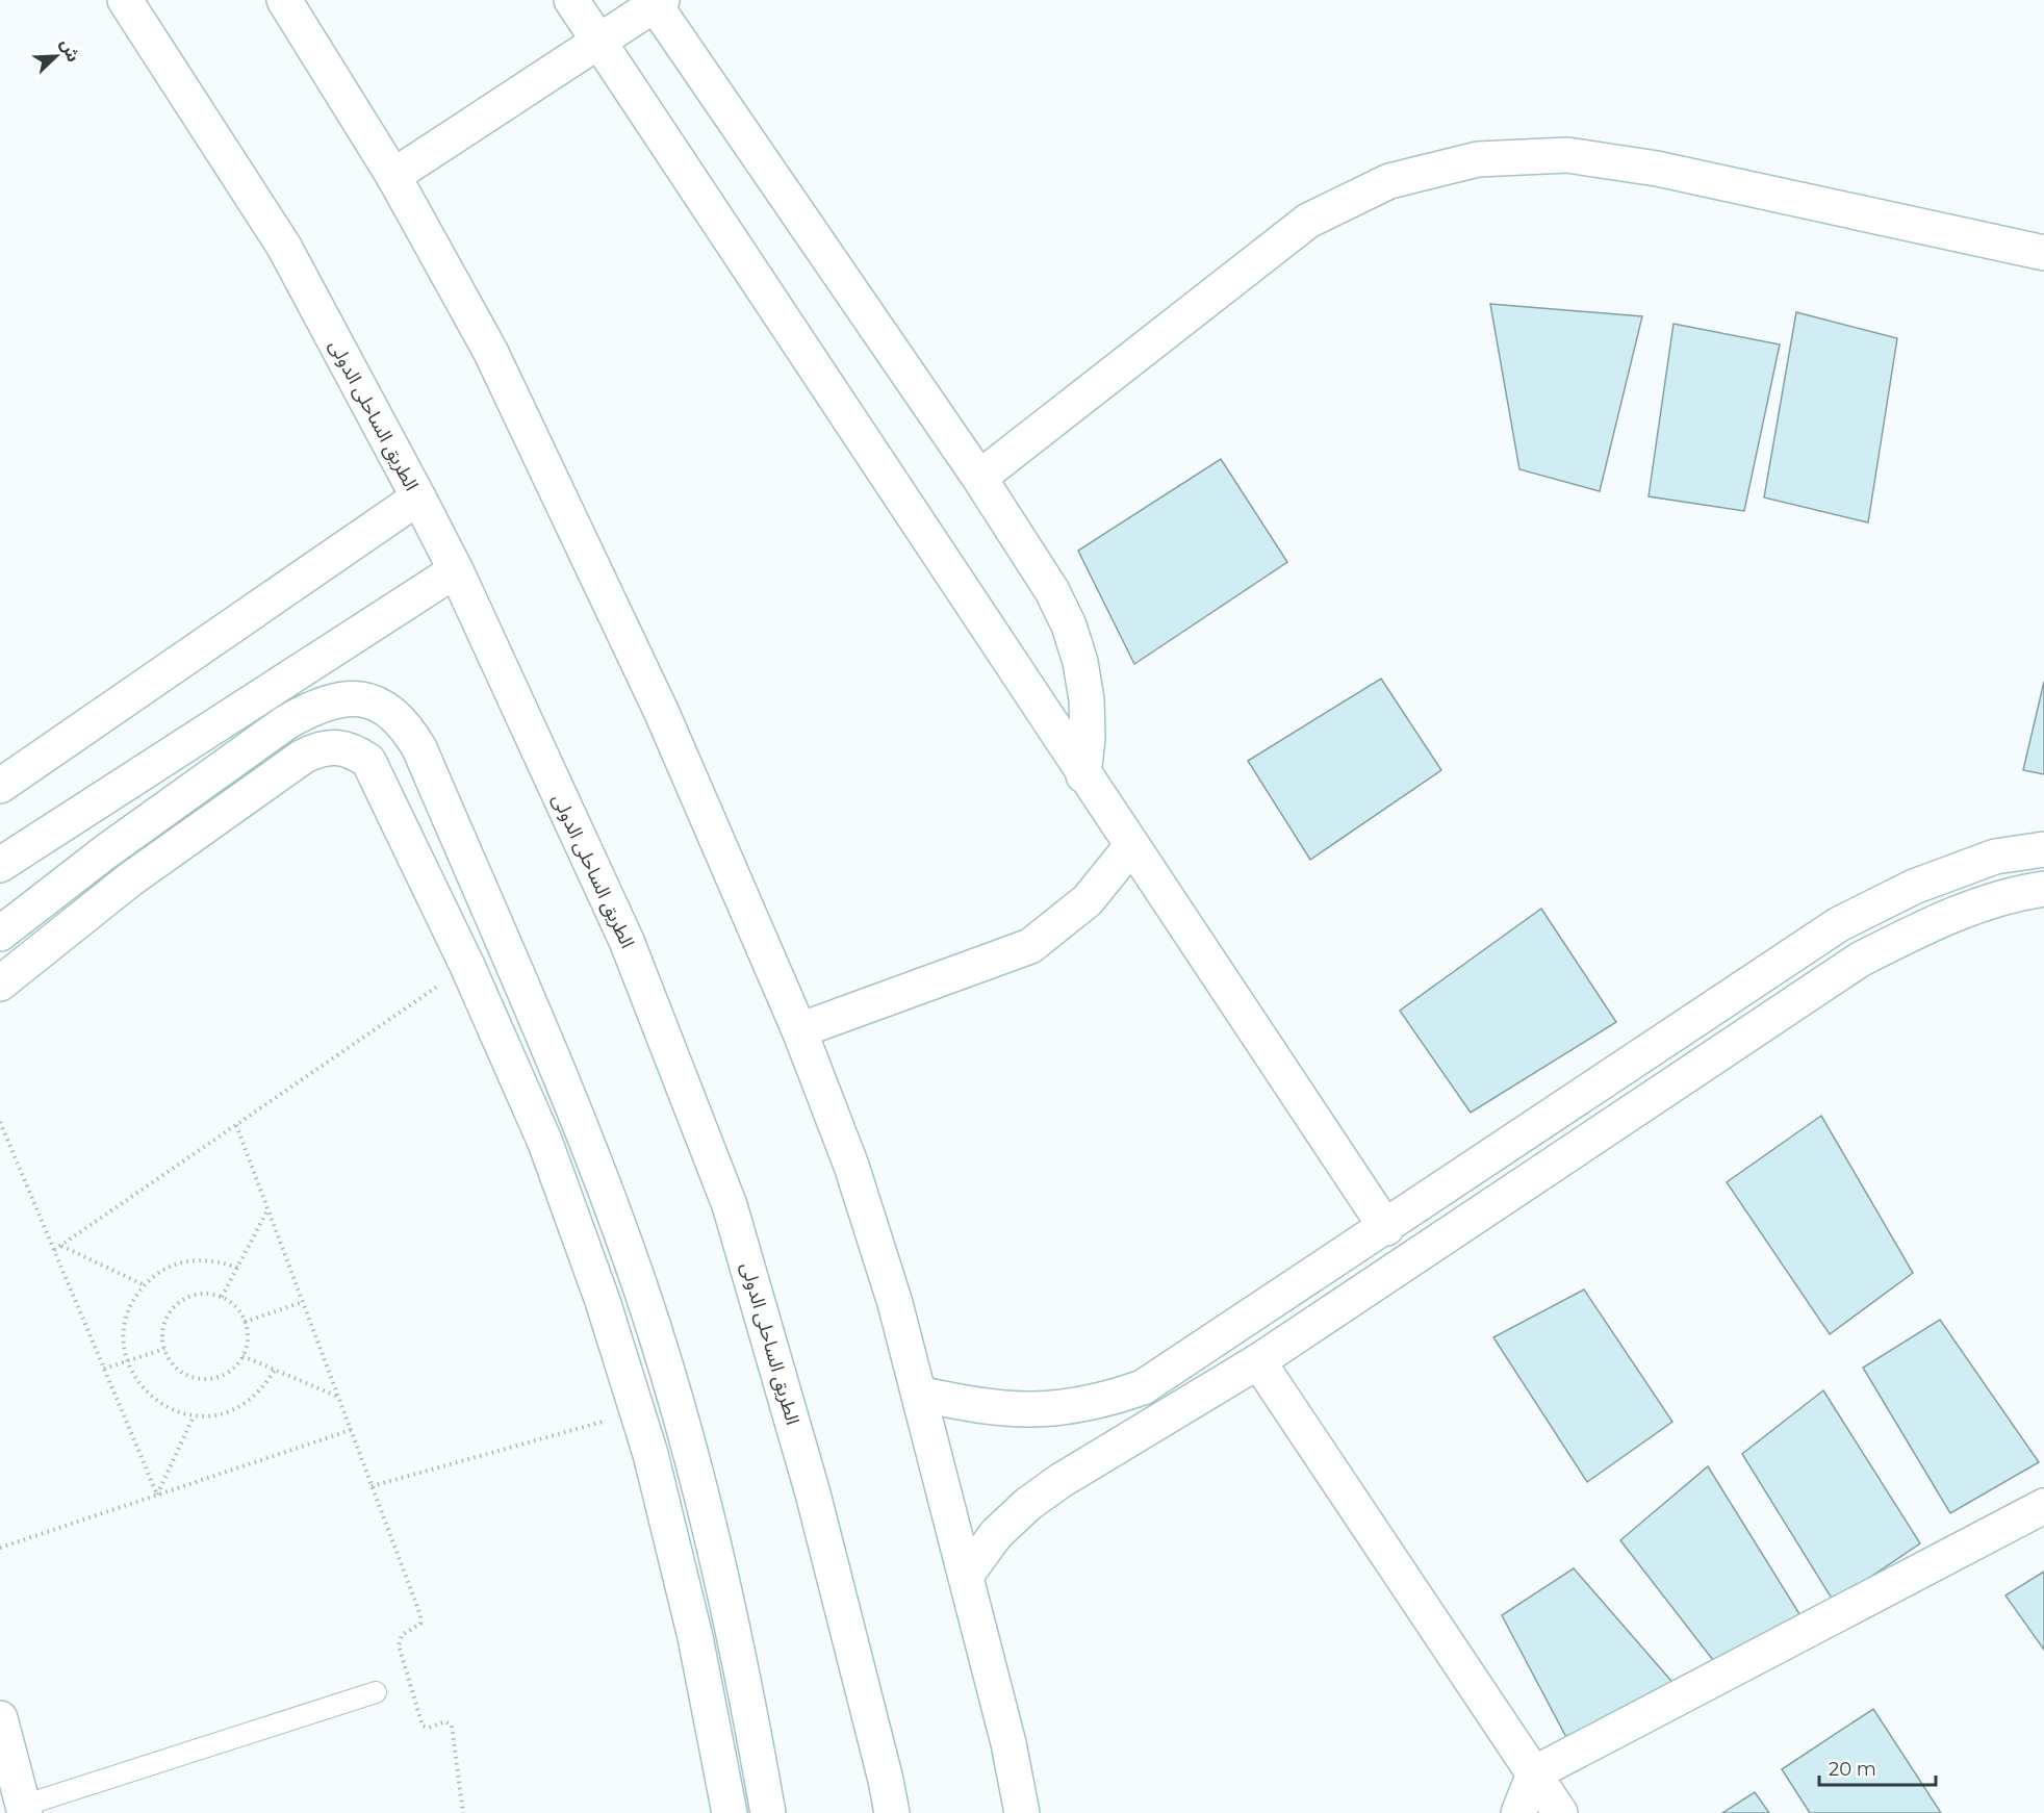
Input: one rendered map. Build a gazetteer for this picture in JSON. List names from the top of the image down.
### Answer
{
  "streets": {
    "main road": ["الطريق الساحلى الدولى"]
  },
  "scale_bar": "20 m",
  "north": "top right"
}
